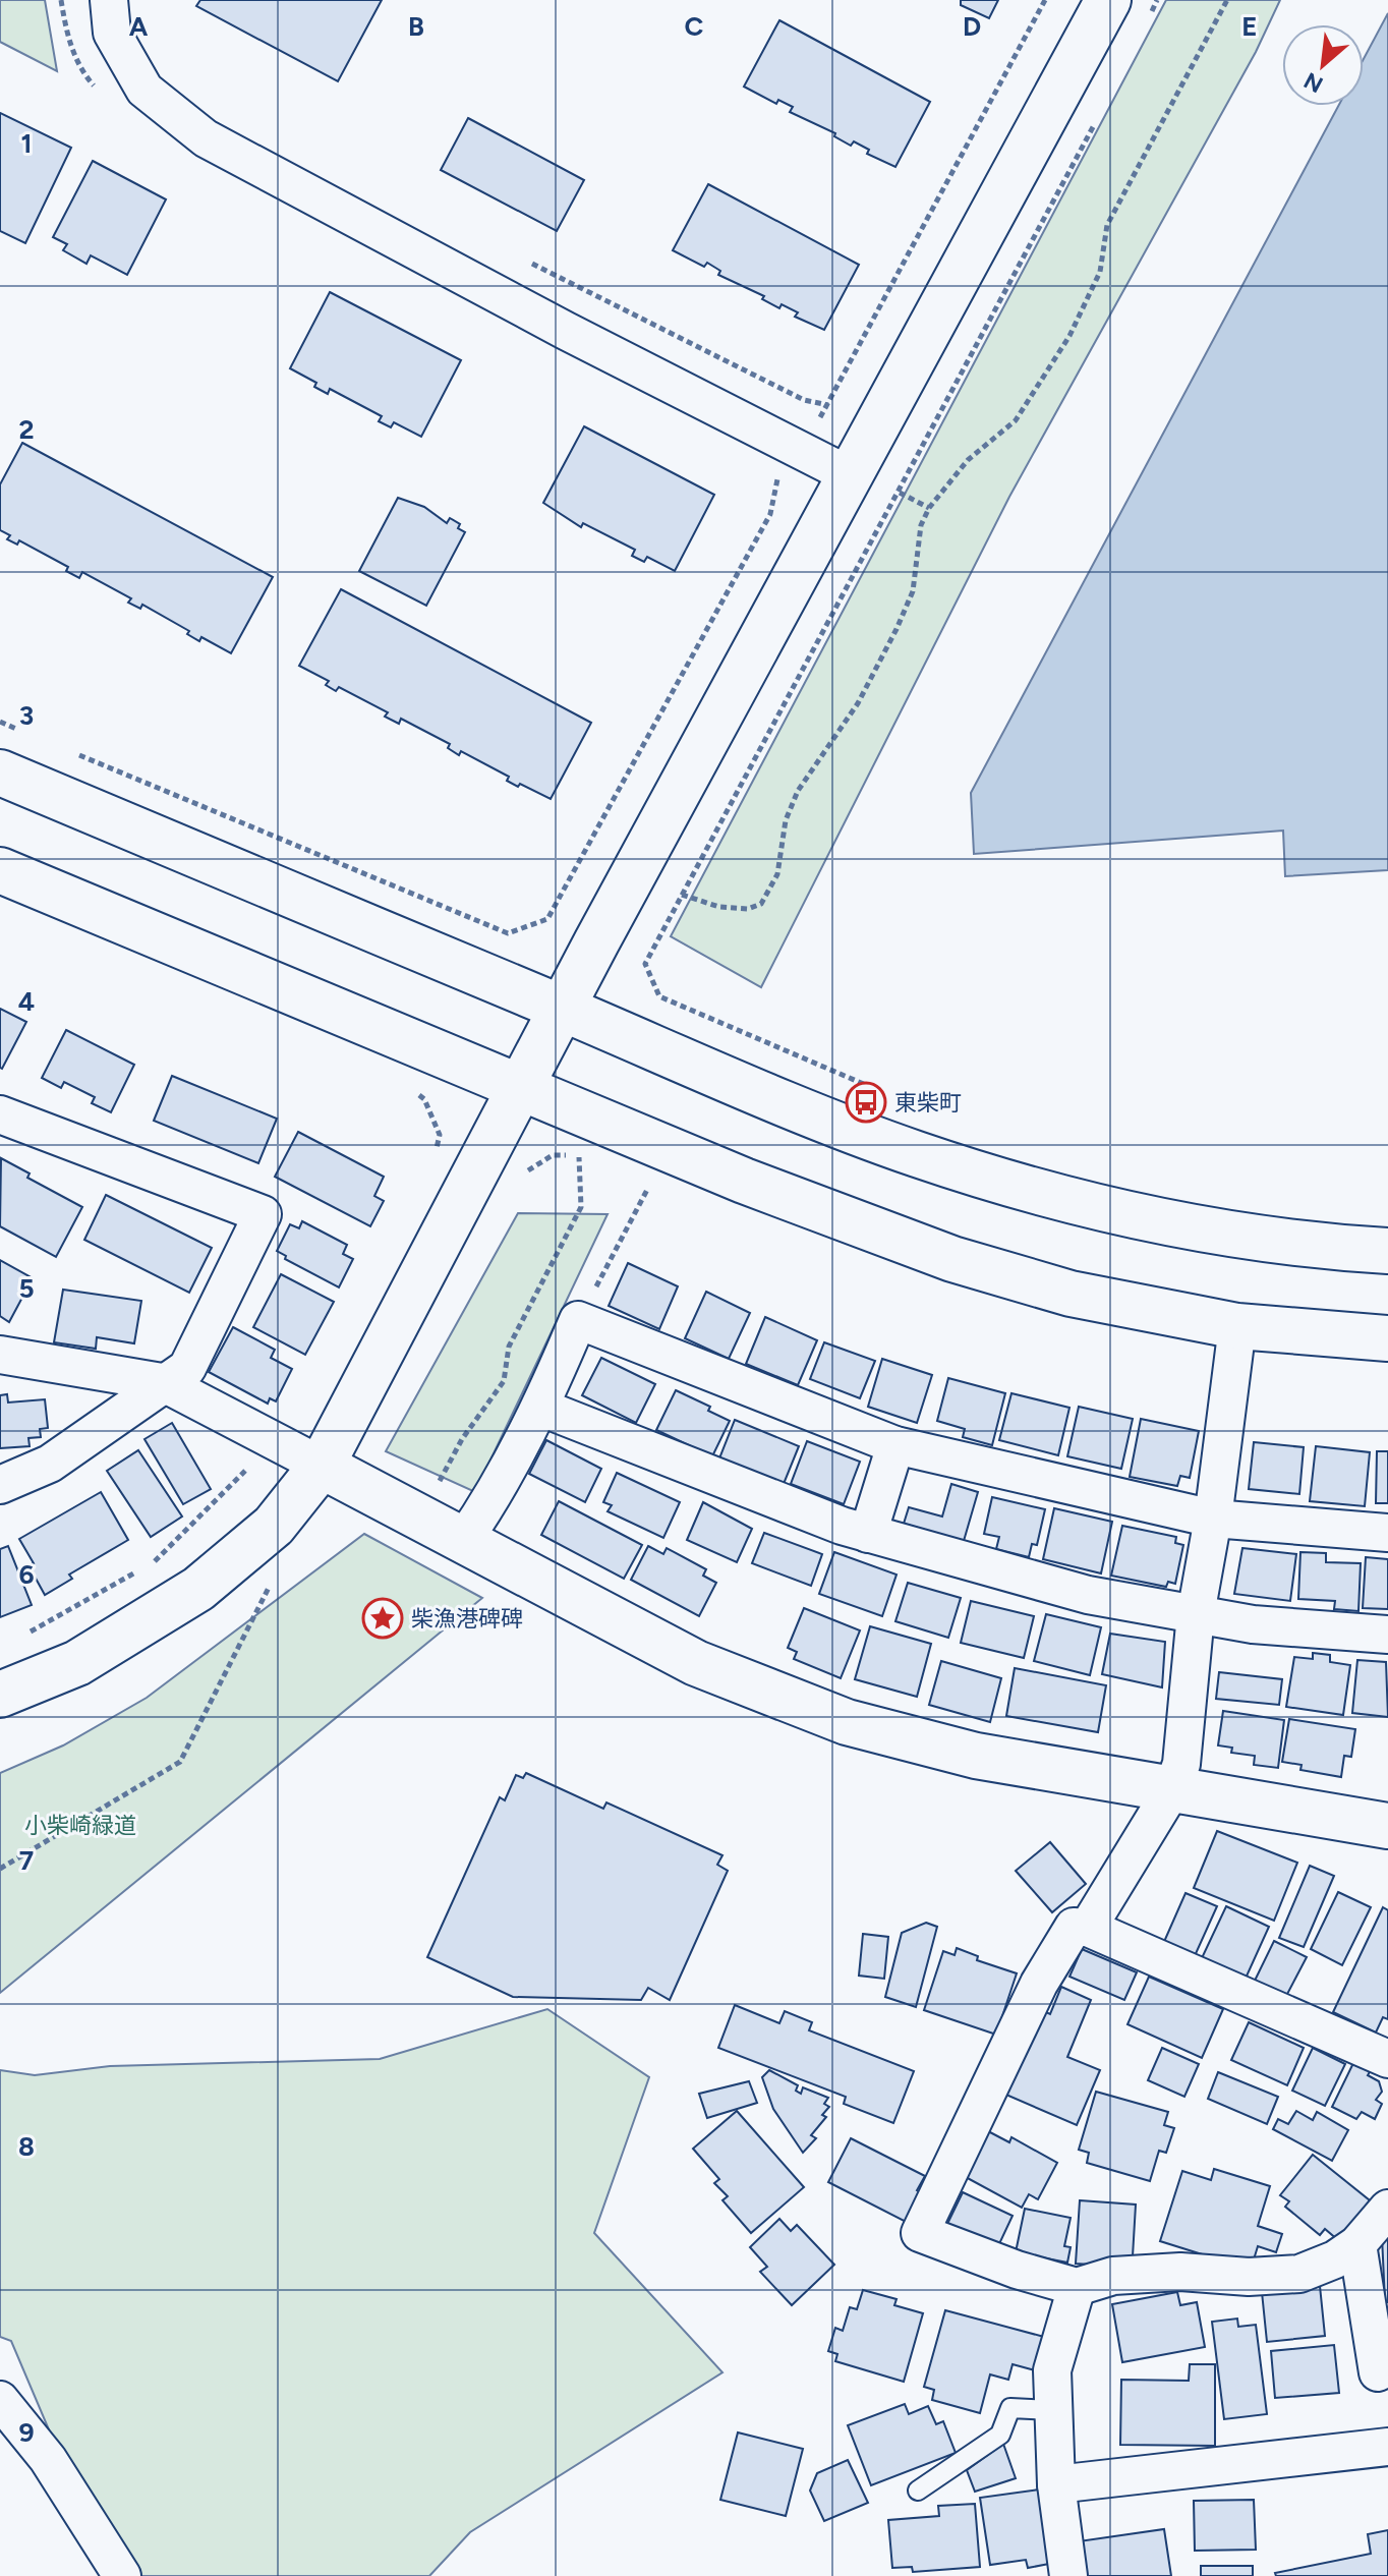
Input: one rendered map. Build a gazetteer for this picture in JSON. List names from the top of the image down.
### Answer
{
  "parks": ["小柴崎緑道"],
  "places": {
    "bus stop": ["東柴町"],
    "place": ["柴漁港碑碑"]
  },
  "north": "bottom left",
  "grid": {
    "columns": [
      "A",
      "B",
      "C",
      "D",
      "E"
    ],
    "rows": [
      "1",
      "2",
      "3",
      "4",
      "5",
      "6",
      "7",
      "8",
      "9"
    ]
  }
}
